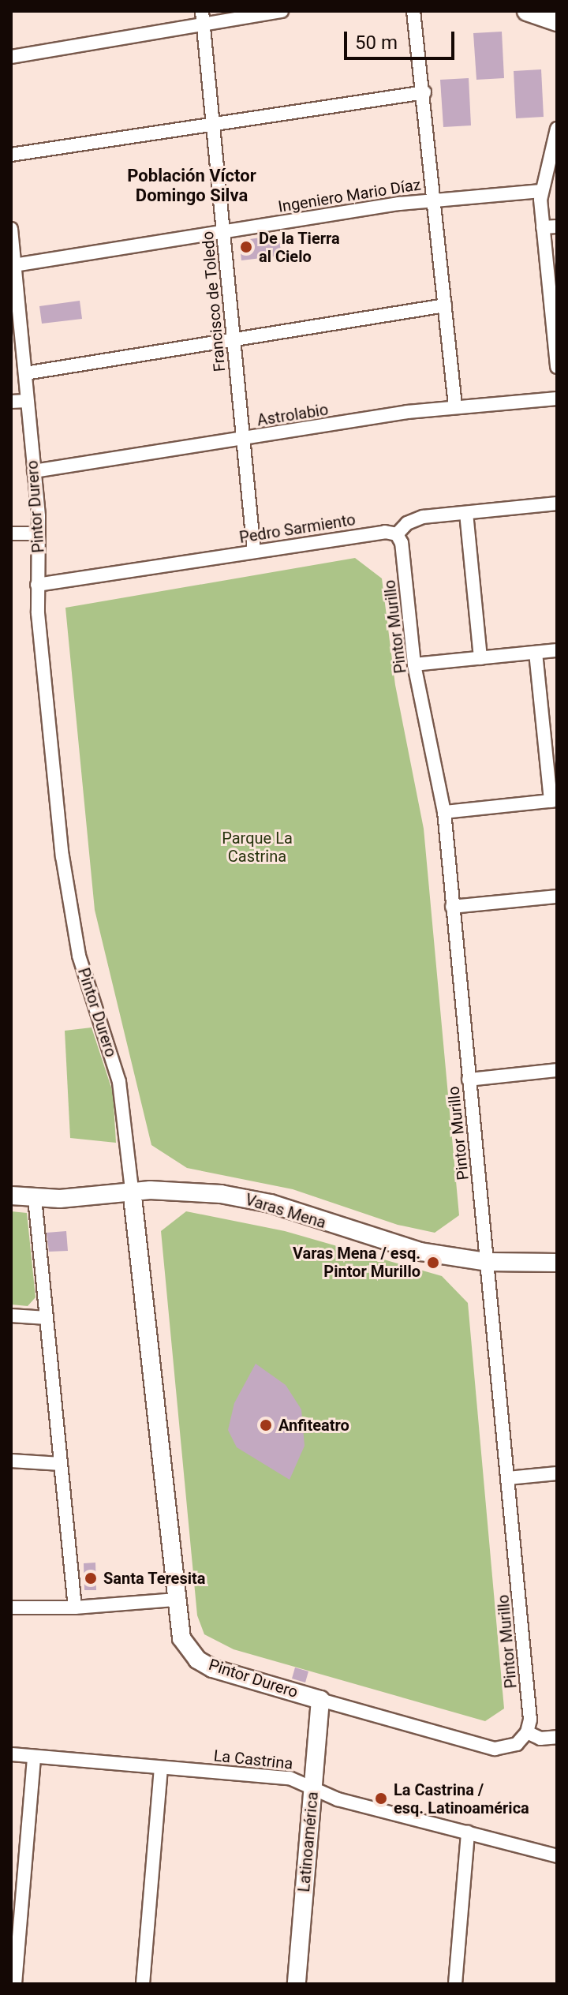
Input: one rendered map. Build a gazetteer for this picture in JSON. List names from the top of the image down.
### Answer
{
  "streets": {
    "street": [
      "Ingeniero Mario Díaz",
      "Francisco de Toledo",
      "Astrolabio",
      "Pintor Durero",
      "Pedro Sarmiento",
      "Pintor Murillo",
      "Varas Mena",
      "La Castrina",
      "Latinoamérica"
    ]
  },
  "crossings": [
    ["Ingeniero Mario Díaz", "Francisco de Toledo"],
    ["Ingeniero Mario Díaz", "Pintor Durero"],
    ["Francisco de Toledo", "Astrolabio"],
    ["Francisco de Toledo", "Pedro Sarmiento"],
    ["Astrolabio", "Pintor Durero"],
    ["Pintor Durero", "Pedro Sarmiento"],
    ["Pintor Durero", "Varas Mena"],
    ["Pintor Durero", "Latinoamérica"],
    ["Pedro Sarmiento", "Pintor Murillo"],
    ["Pintor Murillo", "Varas Mena"],
    ["La Castrina", "Latinoamérica"]
  ],
  "districts": ["Población Víctor Domingo Silva"],
  "parks": ["Parque La Castrina"],
  "places": [
    "De la Tierra al Cielo",
    "Varas Mena / esq. Pintor Murillo",
    "Anfiteatro",
    "Santa Teresita",
    "La Castrina / esq. Latinoamérica"
  ],
  "scale_bar": "50 m"
}
